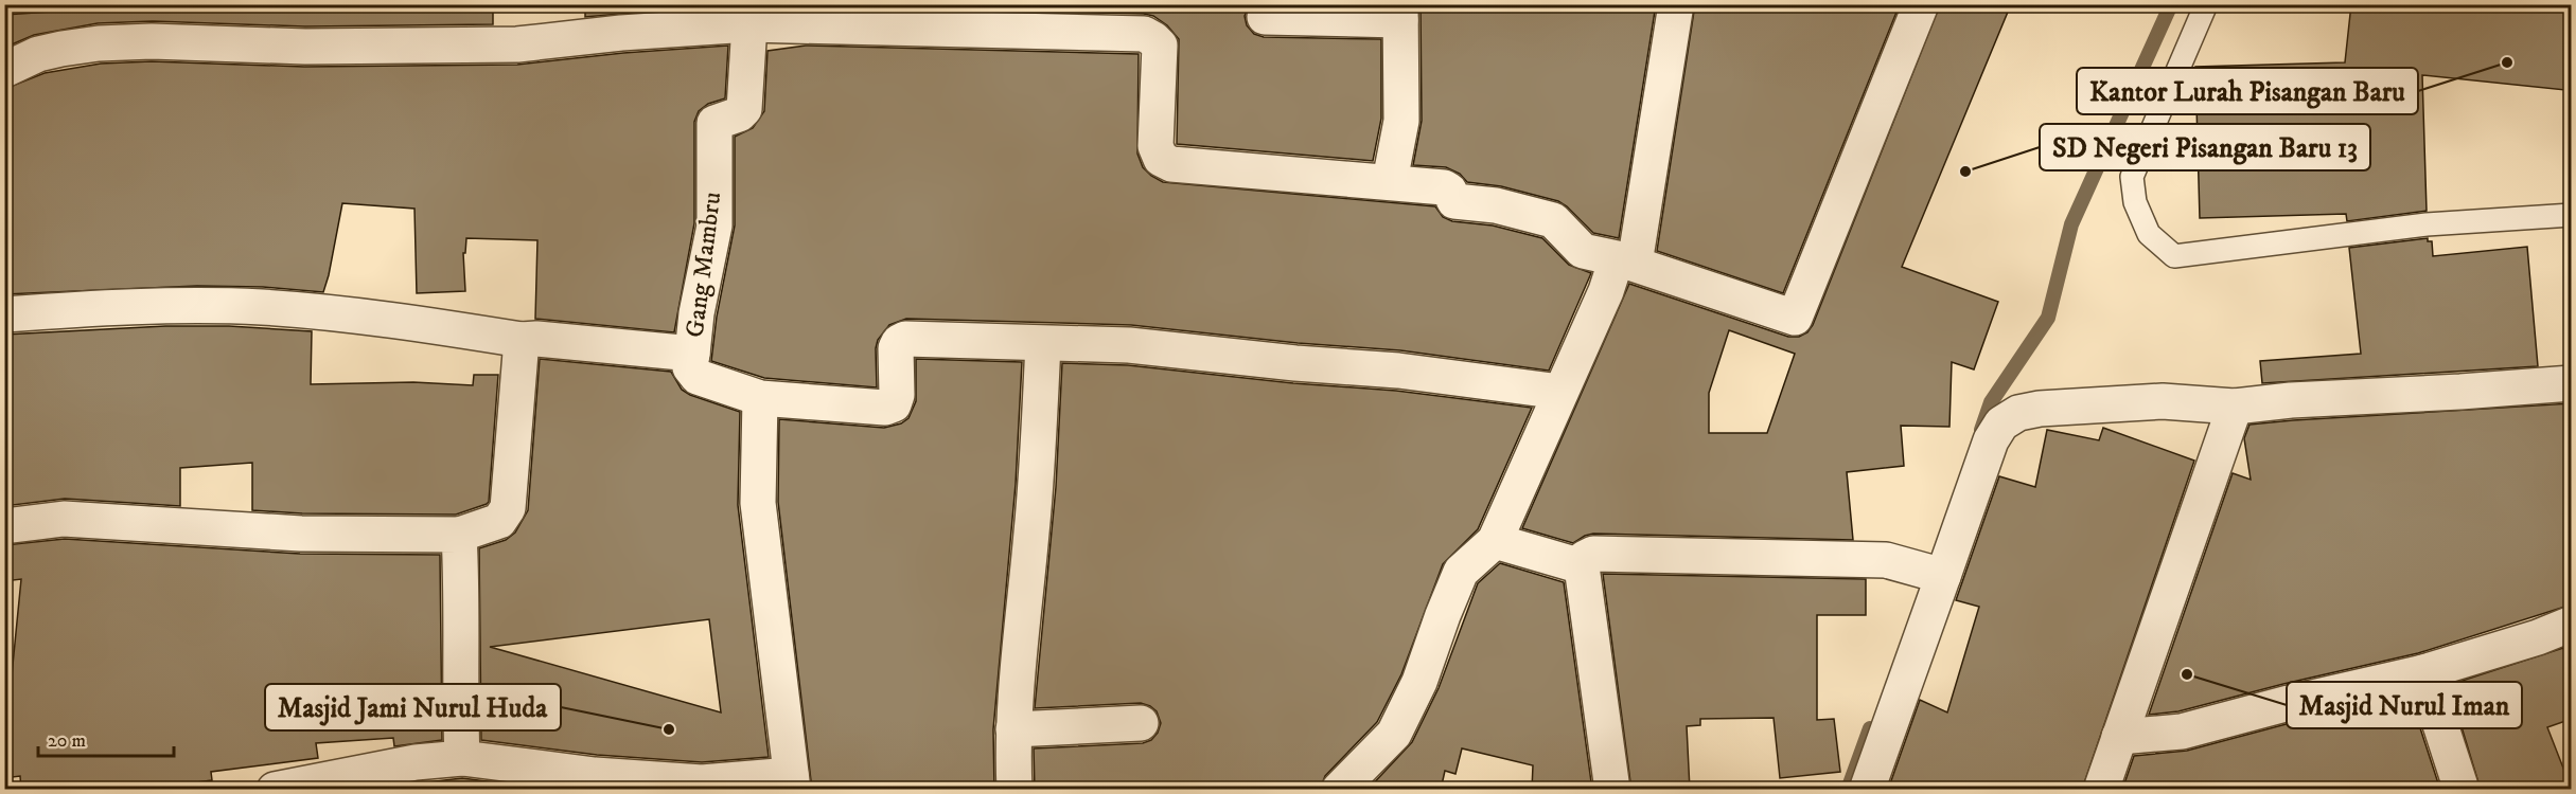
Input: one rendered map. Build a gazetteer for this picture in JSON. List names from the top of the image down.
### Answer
{
  "streets": {
    "street": ["Gang Mambru"]
  },
  "places": [
    "Kantor Lurah Pisangan Baru",
    "SD Negeri Pisangan Baru 13",
    "Masjid Nurul Iman",
    "Masjid Jami Nurul Huda"
  ],
  "scale_bar": "20 m"
}
